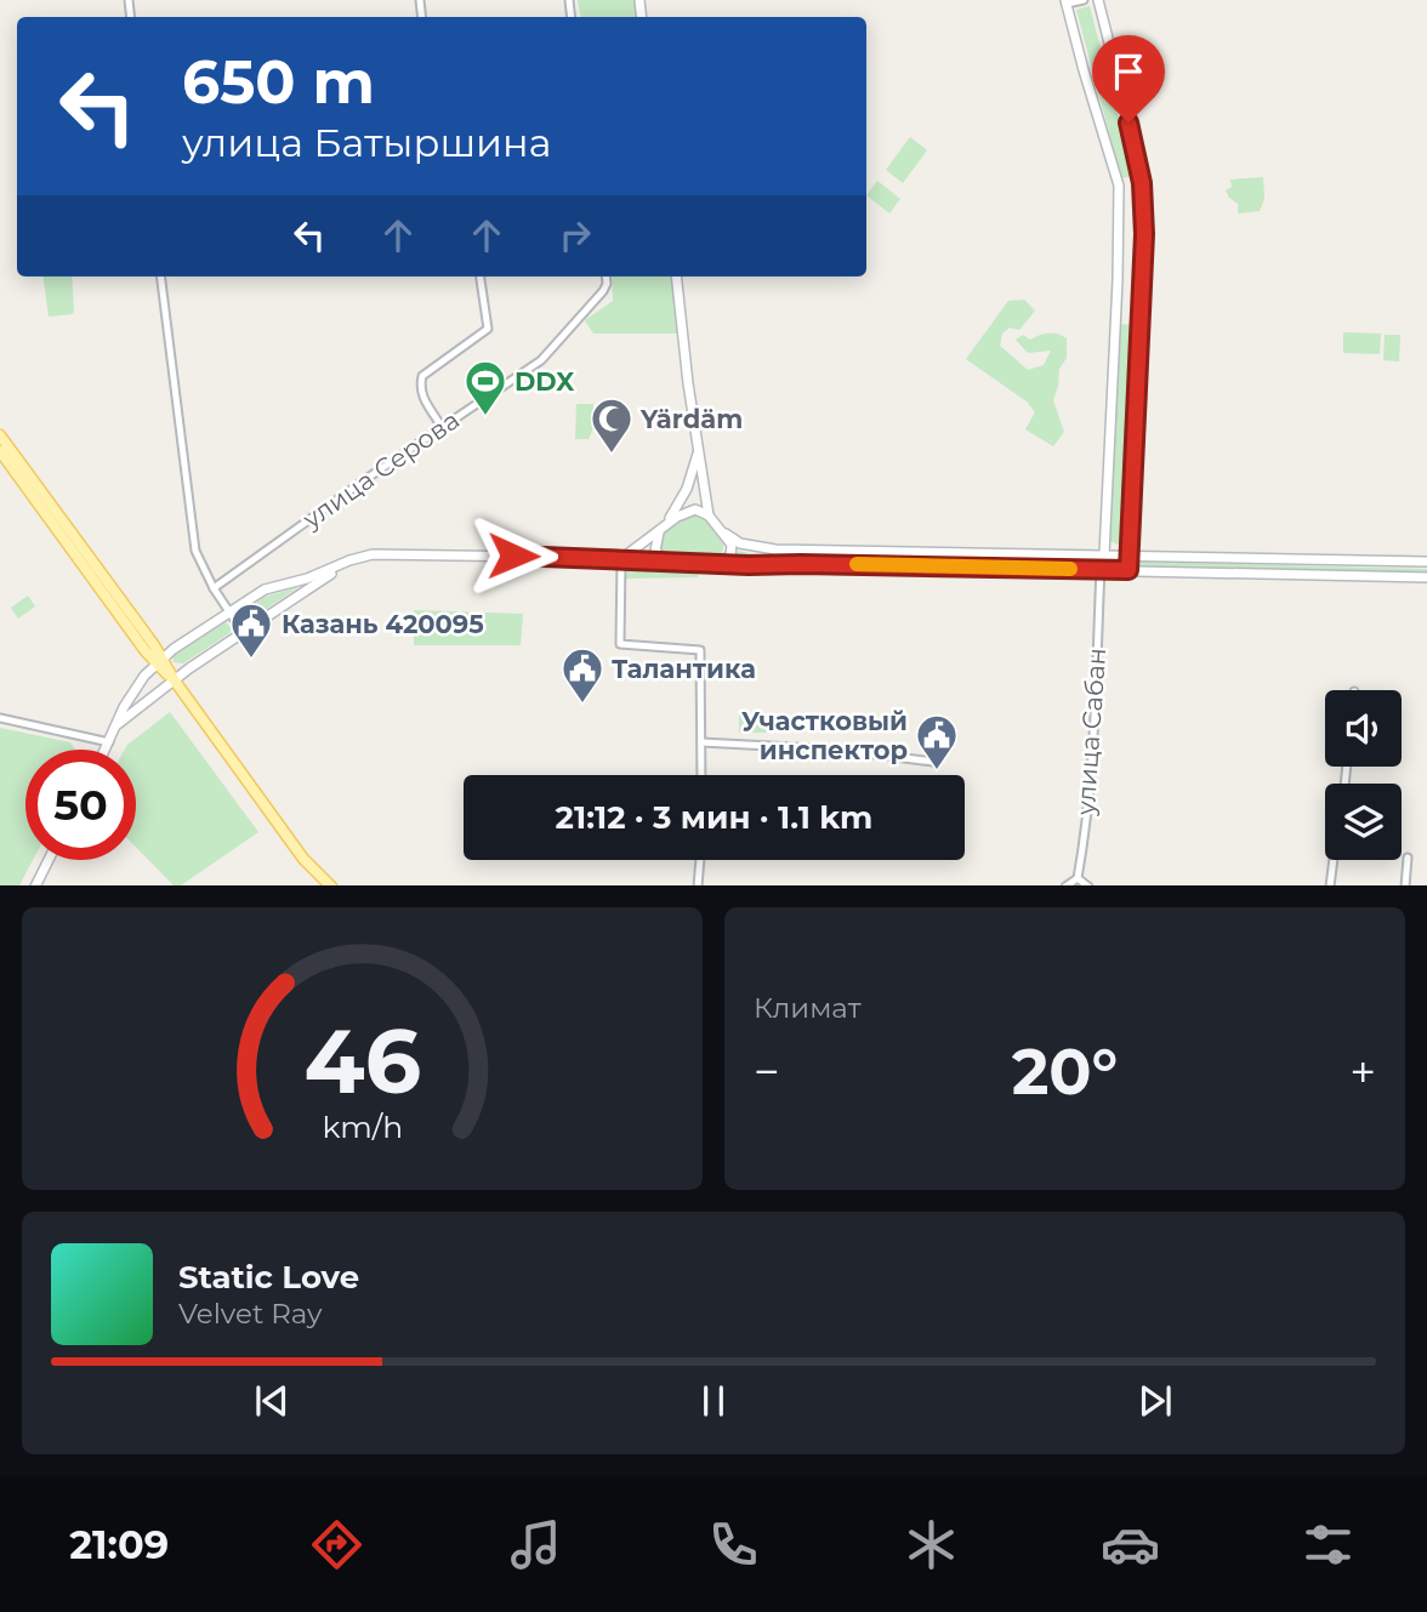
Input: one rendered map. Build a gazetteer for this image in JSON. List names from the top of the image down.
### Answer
{
  "streets": {
    "street": ["улица Серова", "улица Сабан"]
  },
  "places": {
    "sports": ["DDX"],
    "mosque": ["Yärdäm"],
    "public building": ["Казань 420095", "Талантика", "Участковый инспектор"]
  },
  "page": {
    "turn": ["650 m", "улица Батыршина"],
    "limit": "50",
    "trip": "21:12 · 3 мин · 1.1 km",
    "tile": "Климат",
    "heat": ["−", "20°", "+"],
    "song": ["Static Love", "Velvet Ray"],
    "tabs": "21:09",
    "gauge": ["46", "km/h"]
  }
}
